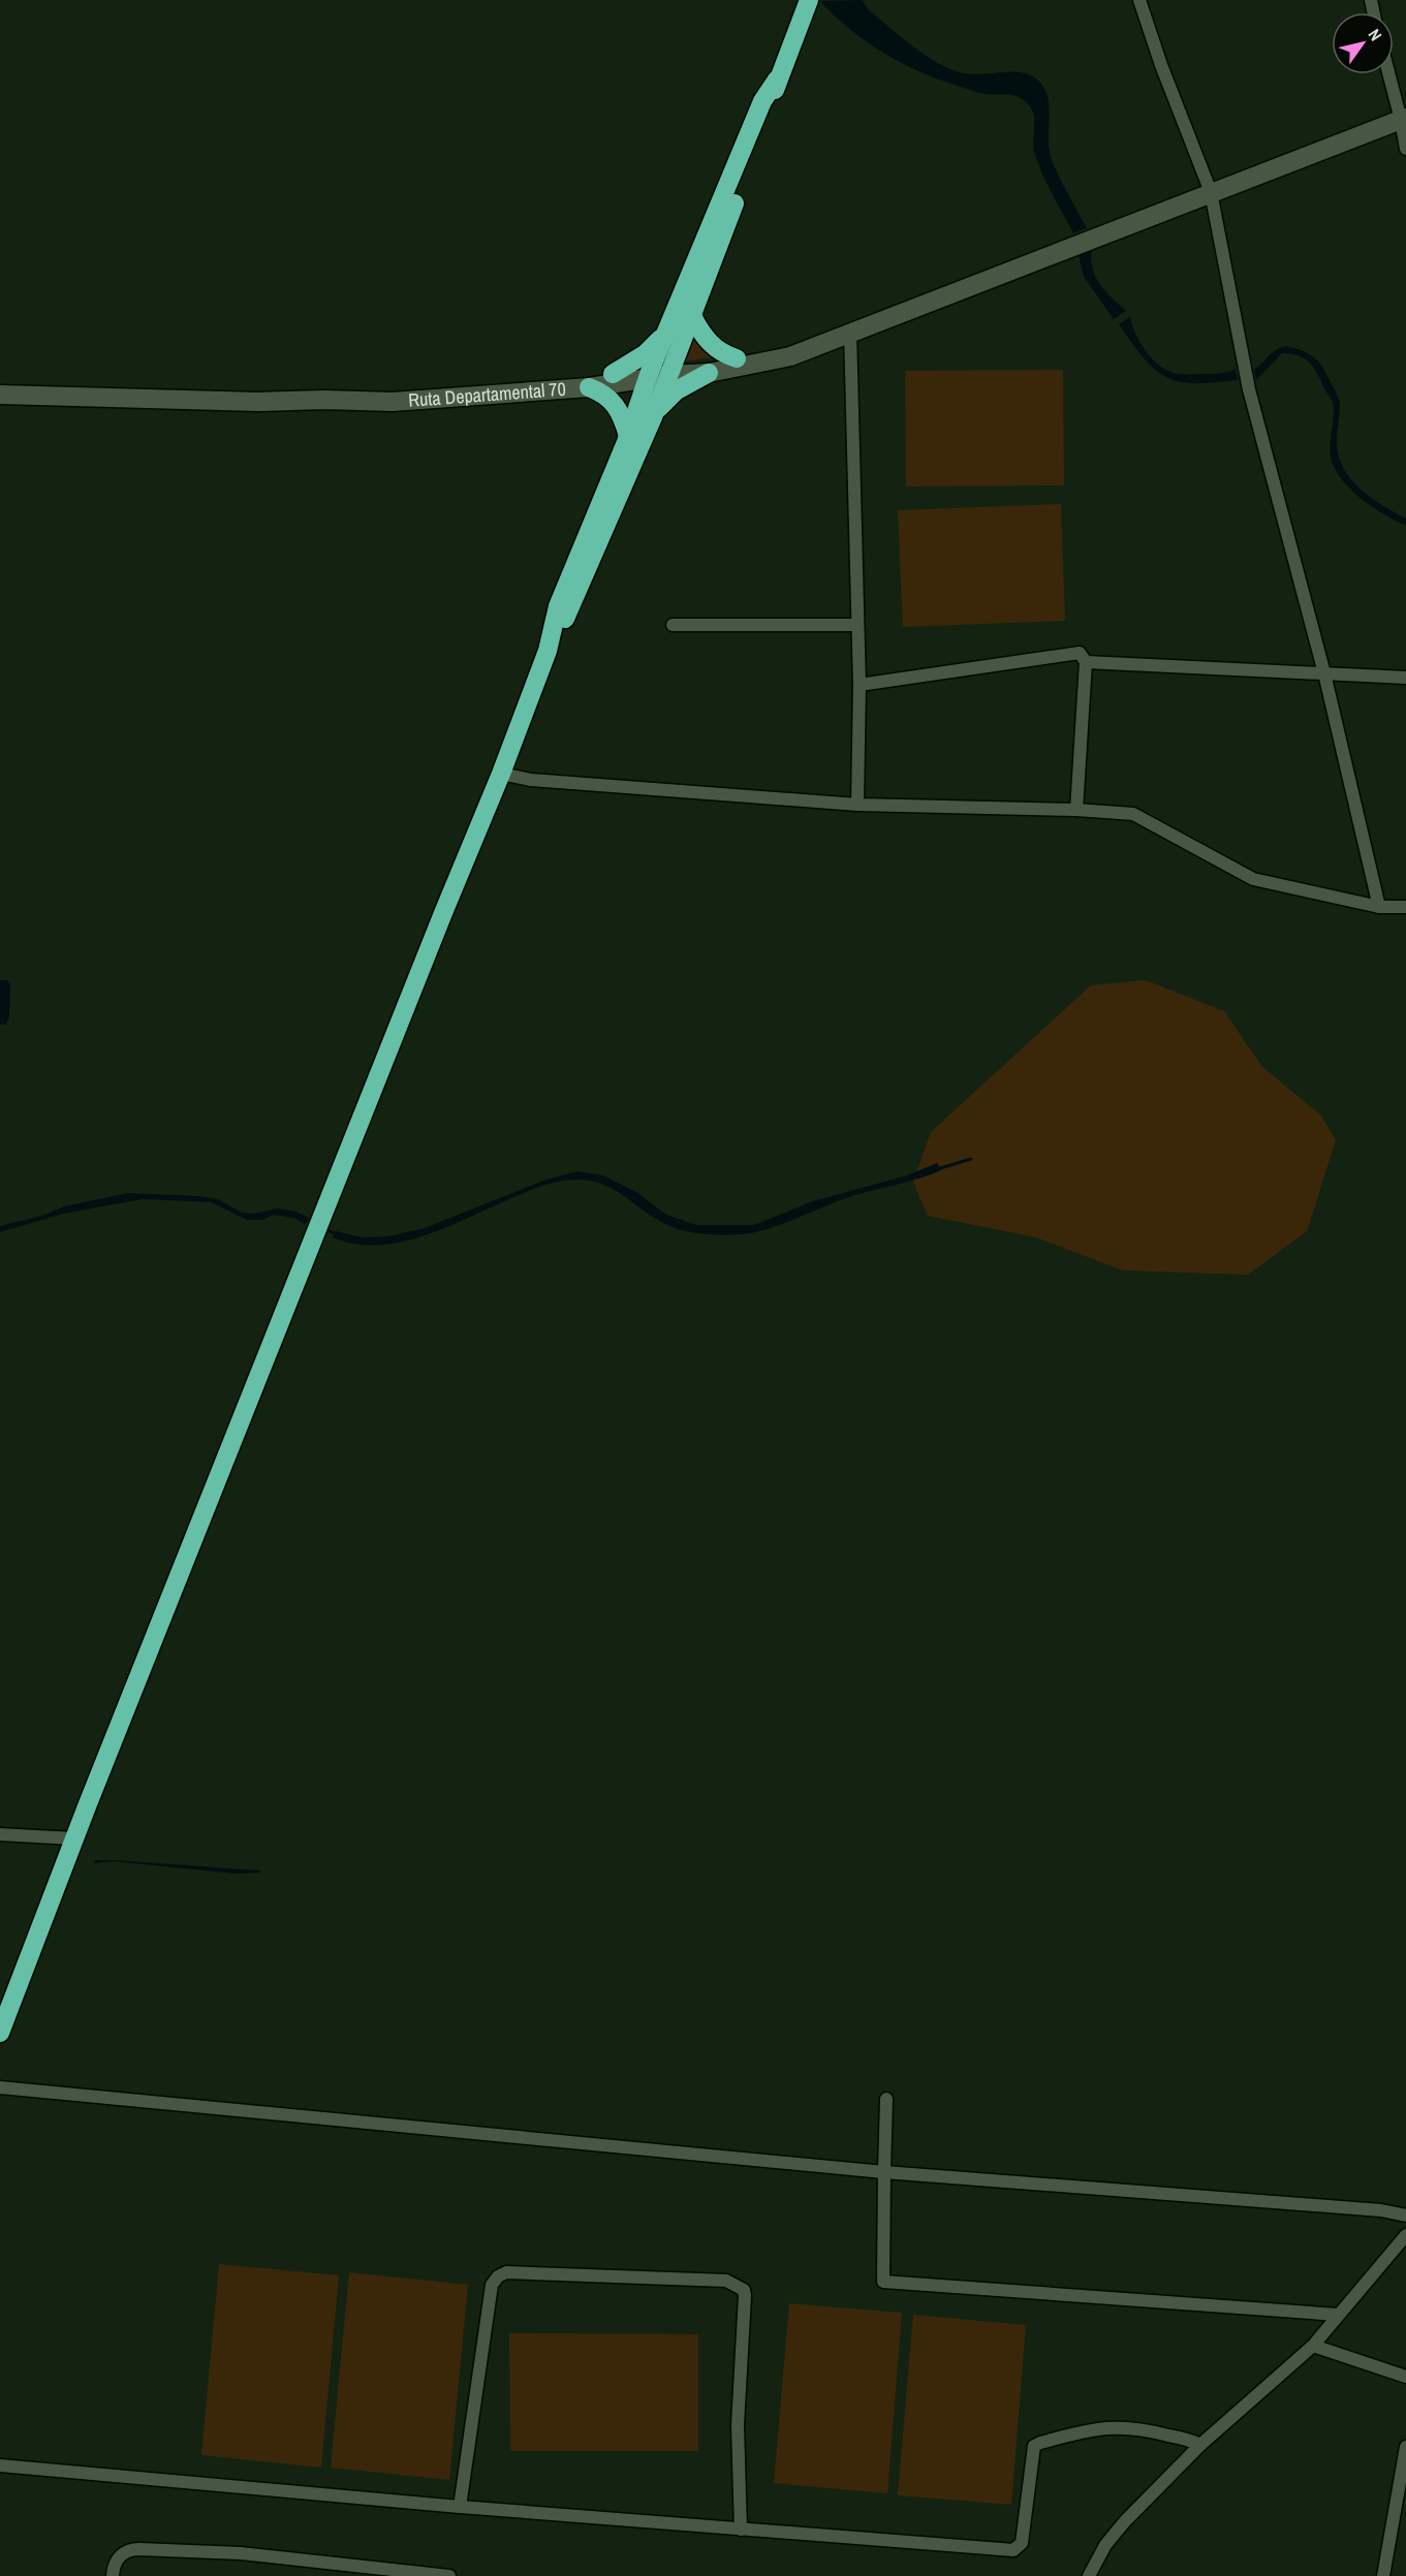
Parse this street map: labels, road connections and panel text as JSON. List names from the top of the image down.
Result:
{
  "streets": {
    "main road": ["Ruta Departamental 70"]
  },
  "north": "top right"
}
